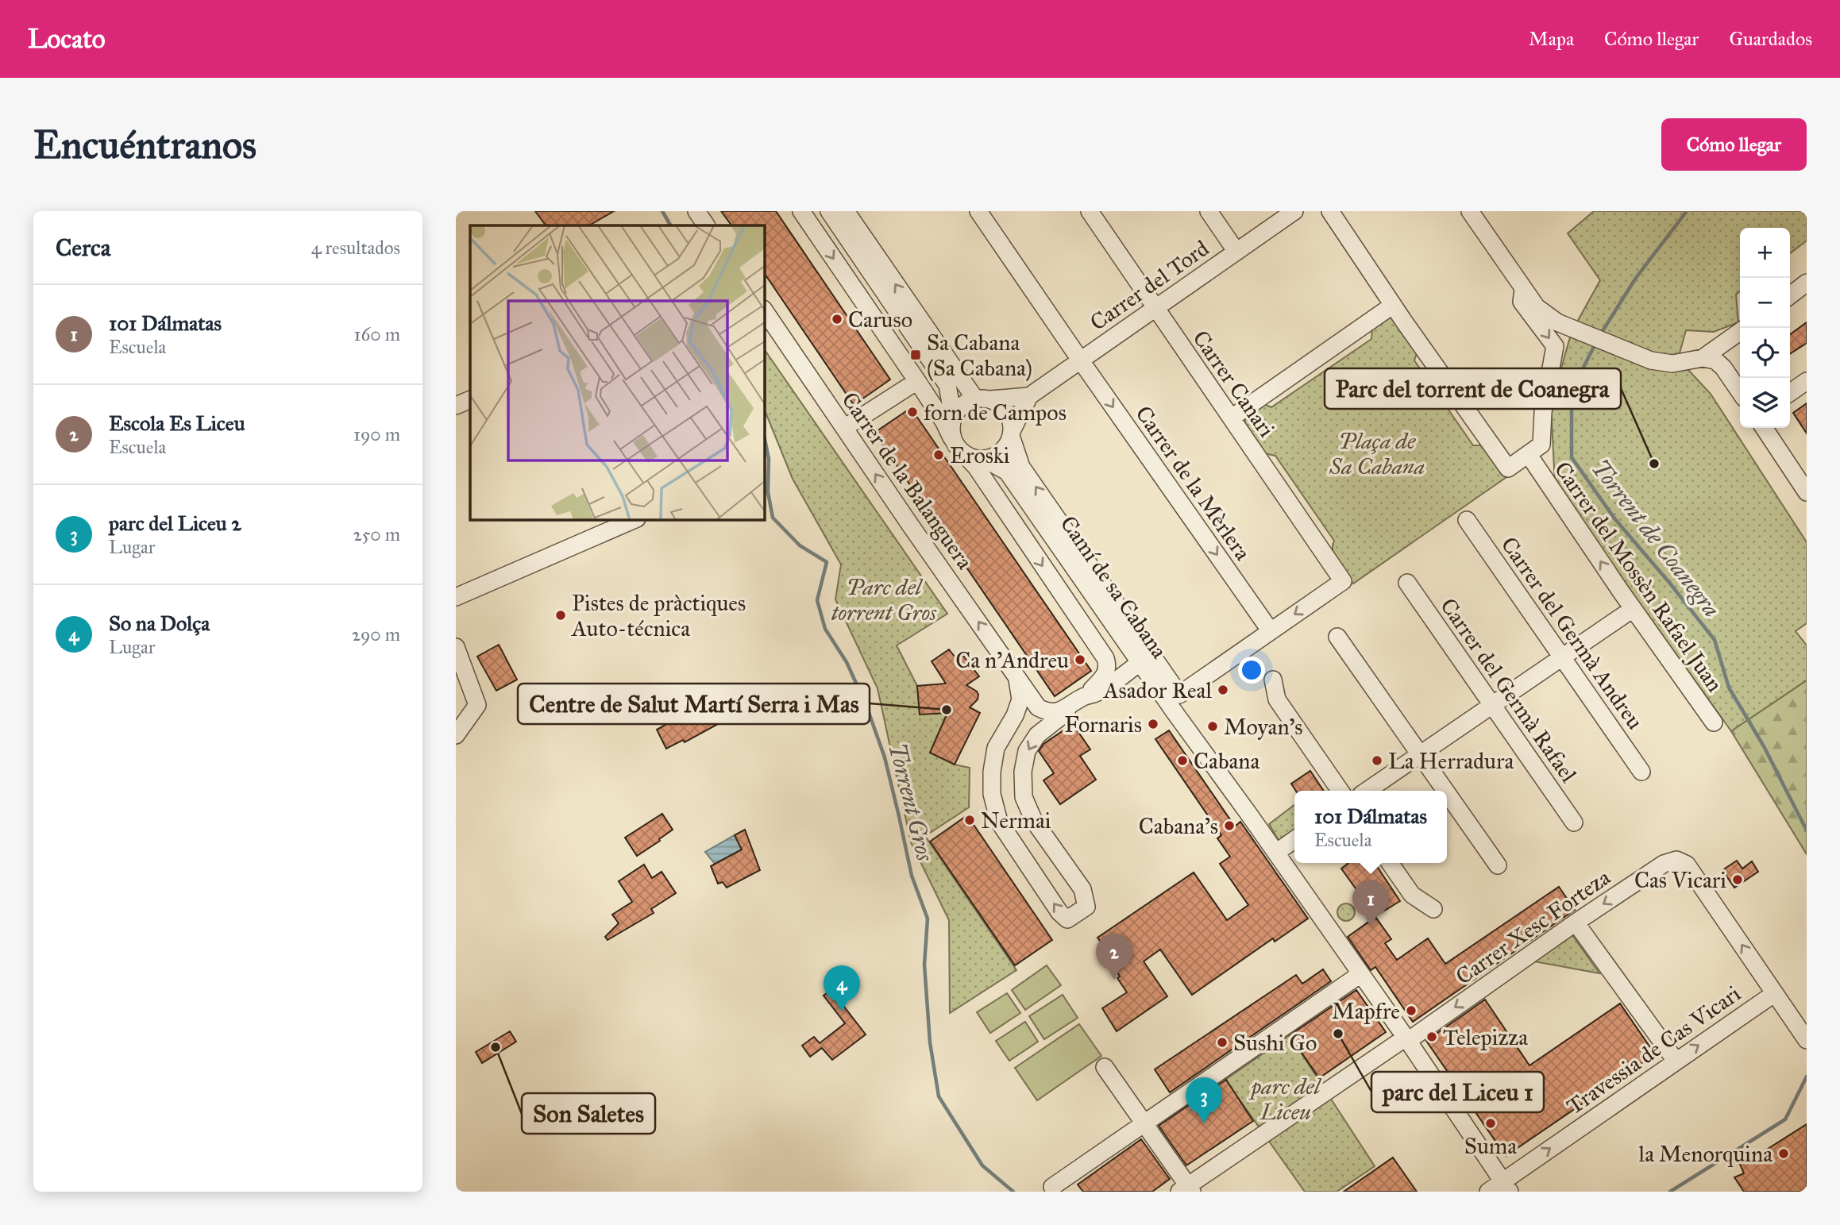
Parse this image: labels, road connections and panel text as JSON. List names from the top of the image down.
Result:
{
  "streets": {
    "street": [
      "Carrer del Tord",
      "Carrer Canari",
      "Carrer de la Balanguera",
      "Carrer de la Mèrlera",
      "Carrer del Mossèn Rafael Juan",
      "Camí de sa Cabana",
      "Carrer del Germà Andreu",
      "Carrer del Germà Rafael",
      "Carrer Xesc Forteza",
      "Travessia de Cas Vicari"
    ]
  },
  "crossings": [
    ["Carrer del Tord", "Carrer Canari"],
    ["Carrer del Tord", "Carrer de la Mèrlera"],
    ["Carrer Canari", "Carrer de la Mèrlera"],
    ["Camí de sa Cabana", "Carrer Xesc Forteza"],
    ["Camí de sa Cabana", "Travessia de Cas Vicari"],
    ["Carrer Xesc Forteza", "Travessia de Cas Vicari"]
  ],
  "one_way": ["Carrer del Mossèn Rafael Juan", "Travessia de Cas Vicari"],
  "water": ["Torrent de Coanegra", "Torrent Gros"],
  "parks": ["Plaça de Sa Cabana", "Parc del torrent Gros", "parc del Liceu"],
  "places": {
    "other": [
      "Caruso",
      "forn de Campos",
      "Eroski",
      "Parc del torrent de Coanegra",
      "Pistes de pràctiques Auto-técnica",
      "Ca n'Andreu",
      "Asador Real",
      "Centre de Salut Martí Serra i Mas",
      "Fornaris",
      "Moyan's",
      "Cabana",
      "La Herradura",
      "Nermai",
      "Cabana's",
      "Cas Vicari",
      "Mapfre",
      "parc del Liceu 1",
      "Telepizza",
      "Sushi Go",
      "Son Saletes",
      "Suma",
      "la Menorquina"
    ],
    "transit": ["Sa Cabana (Sa Cabana)"]
  },
  "page": {
    "header": "Locato",
    "nav": ["Mapa", "Cómo llegar", "Guardados"],
    "buttons": "Cómo llegar",
    "title": "Encuéntranos",
    "heading": ["Cerca", "4 resultados"],
    "map_buttons": ["+", "−"],
    "list": [
      {
        "mark": "1",
        "name": "101 Dálmatas",
        "note": "Escuela",
        "value": "160 m"
      },
      {
        "mark": "2",
        "name": "Escola Es Liceu",
        "note": "Escuela",
        "value": "190 m"
      },
      {
        "mark": "3",
        "name": "parc del Liceu 2",
        "note": "Lugar",
        "value": "250 m"
      },
      {
        "mark": "4",
        "name": "So na Dolça",
        "note": "Lugar",
        "value": "290 m"
      }
    ],
    "popup": ["101 Dálmatas", "Escuela"],
    "pins": [
      "1",
      "2",
      "4",
      "3"
    ]
  }
}
